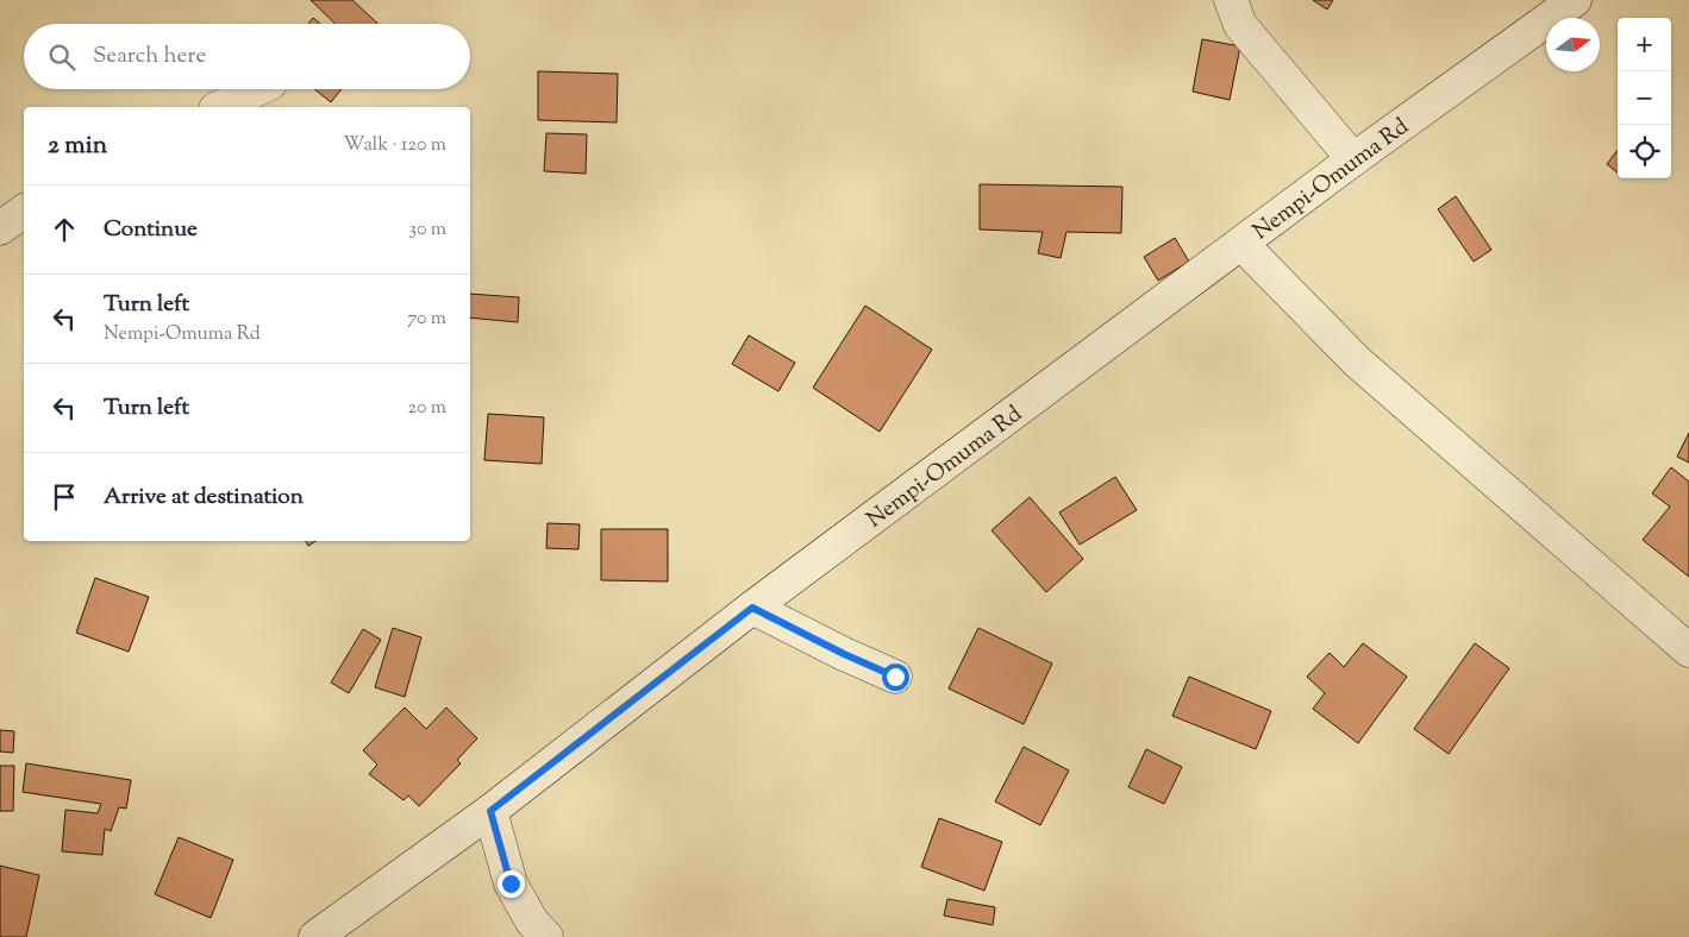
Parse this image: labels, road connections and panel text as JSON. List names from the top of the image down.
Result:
{
  "streets": {
    "street": ["Nempi-Omuma Rd"]
  },
  "north": "right",
  "page": {
    "map_buttons": ["+", "−"],
    "search": "Search here",
    "heading": ["2 min", "Walk · 120 m"],
    "list": [
      ["Continue", "30 m"],
      ["Turn left", "Nempi-Omuma Rd", "70 m"],
      ["Turn left", "20 m"],
      "Arrive at destination"
    ]
  }
}
